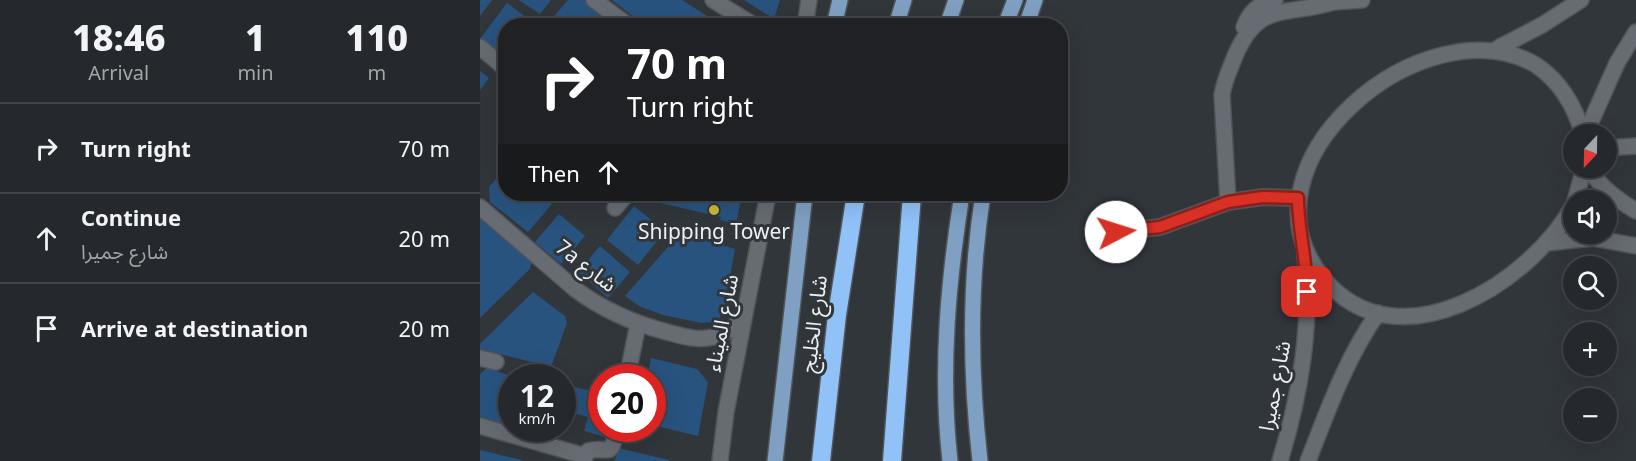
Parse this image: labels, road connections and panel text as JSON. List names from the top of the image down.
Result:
{
  "streets": {
    "highway": ["شارع الخليج"],
    "street": ["7a شارع", "شارع الميناء", "شارع جميرا"]
  },
  "crossings": [
    ["7a شارع", "شارع الميناء"]
  ],
  "places": ["Shipping Tower"],
  "north": "bottom",
  "page": {
    "eta": [
      "18:46",
      "Arrival",
      "1",
      "min",
      "110",
      "m"
    ],
    "turn": ["70 m", "Turn right"],
    "list": [
      {
        "name": "Turn right",
        "value": "70 m"
      },
      {
        "name": "Continue",
        "note": "شارع جميرا",
        "value": "20 m"
      },
      {
        "name": "Arrive at destination",
        "value": "20 m"
      }
    ],
    "map_buttons": ["+", "−"],
    "then": "Then",
    "speed": "12 km/h",
    "limit": "20"
  }
}
